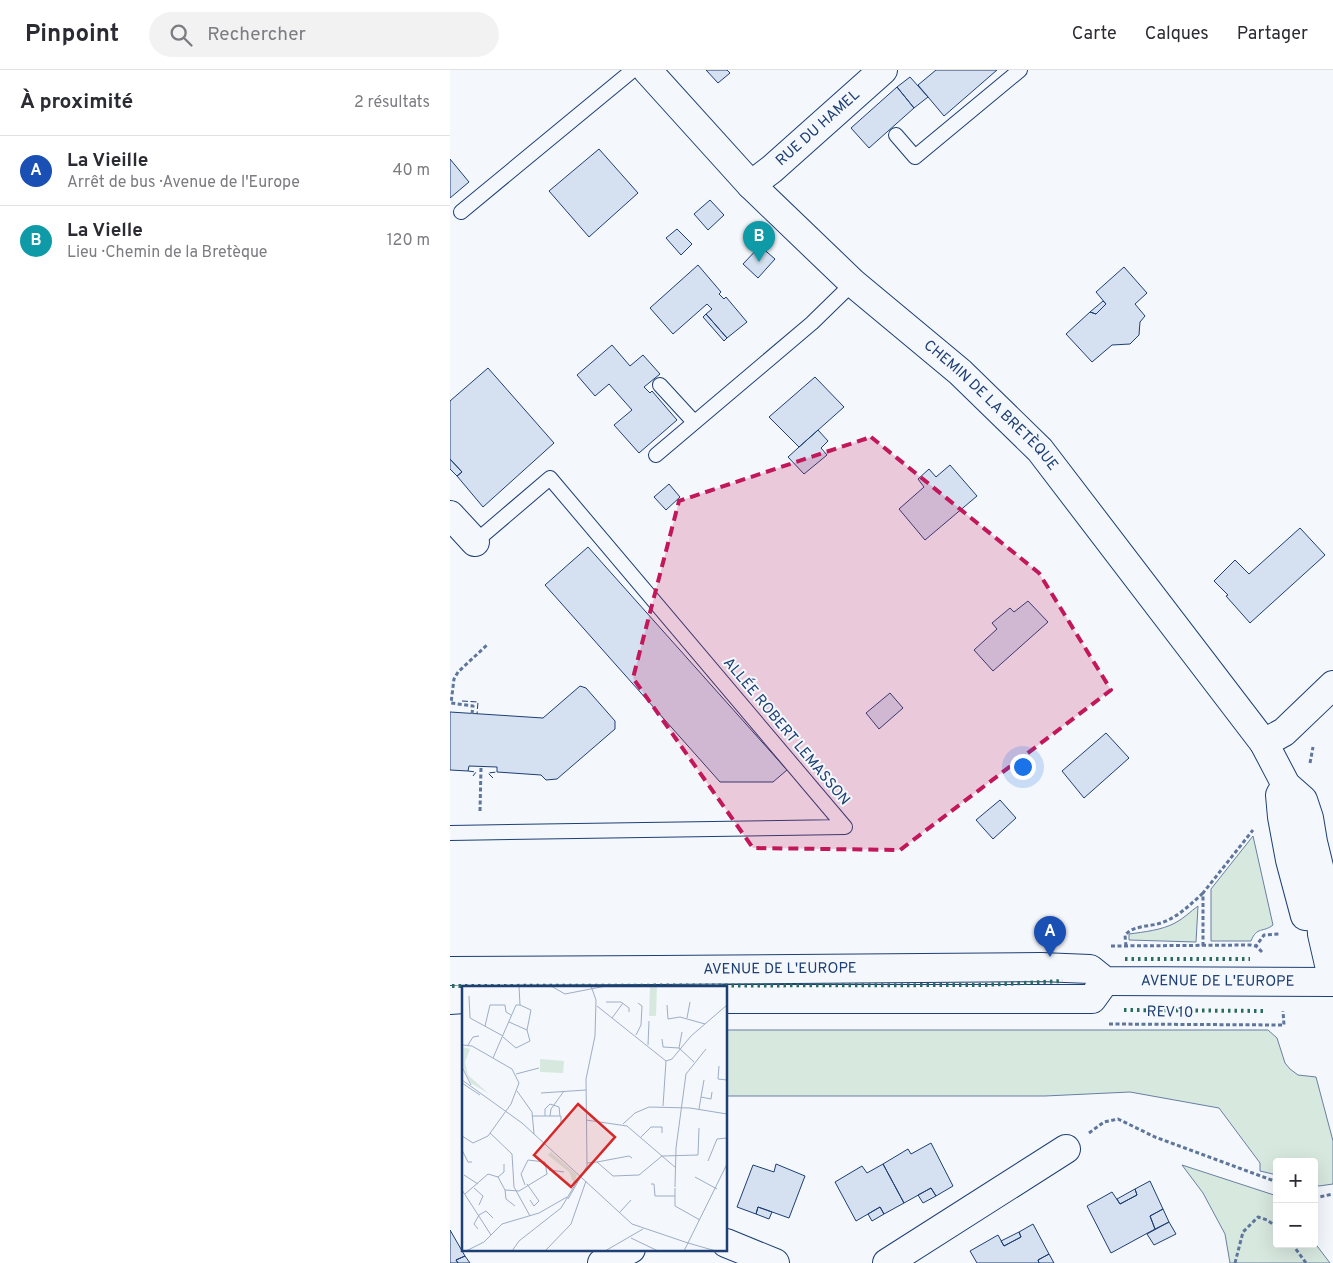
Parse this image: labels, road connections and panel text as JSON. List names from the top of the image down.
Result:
{
  "streets": {
    "street": ["RUE DU HAMEL", "CHEMIN DE LA BRETÈQUE", "AVENUE DE L'EUROPE"],
    "lane": ["ALLÉE ROBERT LEMASSON"],
    "path": ["REV 10"]
  },
  "crossings": [
    ["RUE DU HAMEL", "CHEMIN DE LA BRETÈQUE"],
    ["CHEMIN DE LA BRETÈQUE", "AVENUE DE L'EUROPE"]
  ],
  "page": {
    "header": "Pinpoint",
    "search": "Rechercher",
    "nav": ["Carte", "Calques", "Partager"],
    "heading": ["À proximité", "2 résultats"],
    "list": [
      {
        "mark": "A",
        "name": "La Vieille",
        "note": "Arrêt de bus · Avenue de l'Europe",
        "value": "40 m"
      },
      {
        "mark": "B",
        "name": "La Vielle",
        "note": "Lieu · Chemin de la Bretèque",
        "value": "120 m"
      }
    ],
    "pins": ["B", "A"],
    "map_buttons": ["+", "−"]
  }
}
